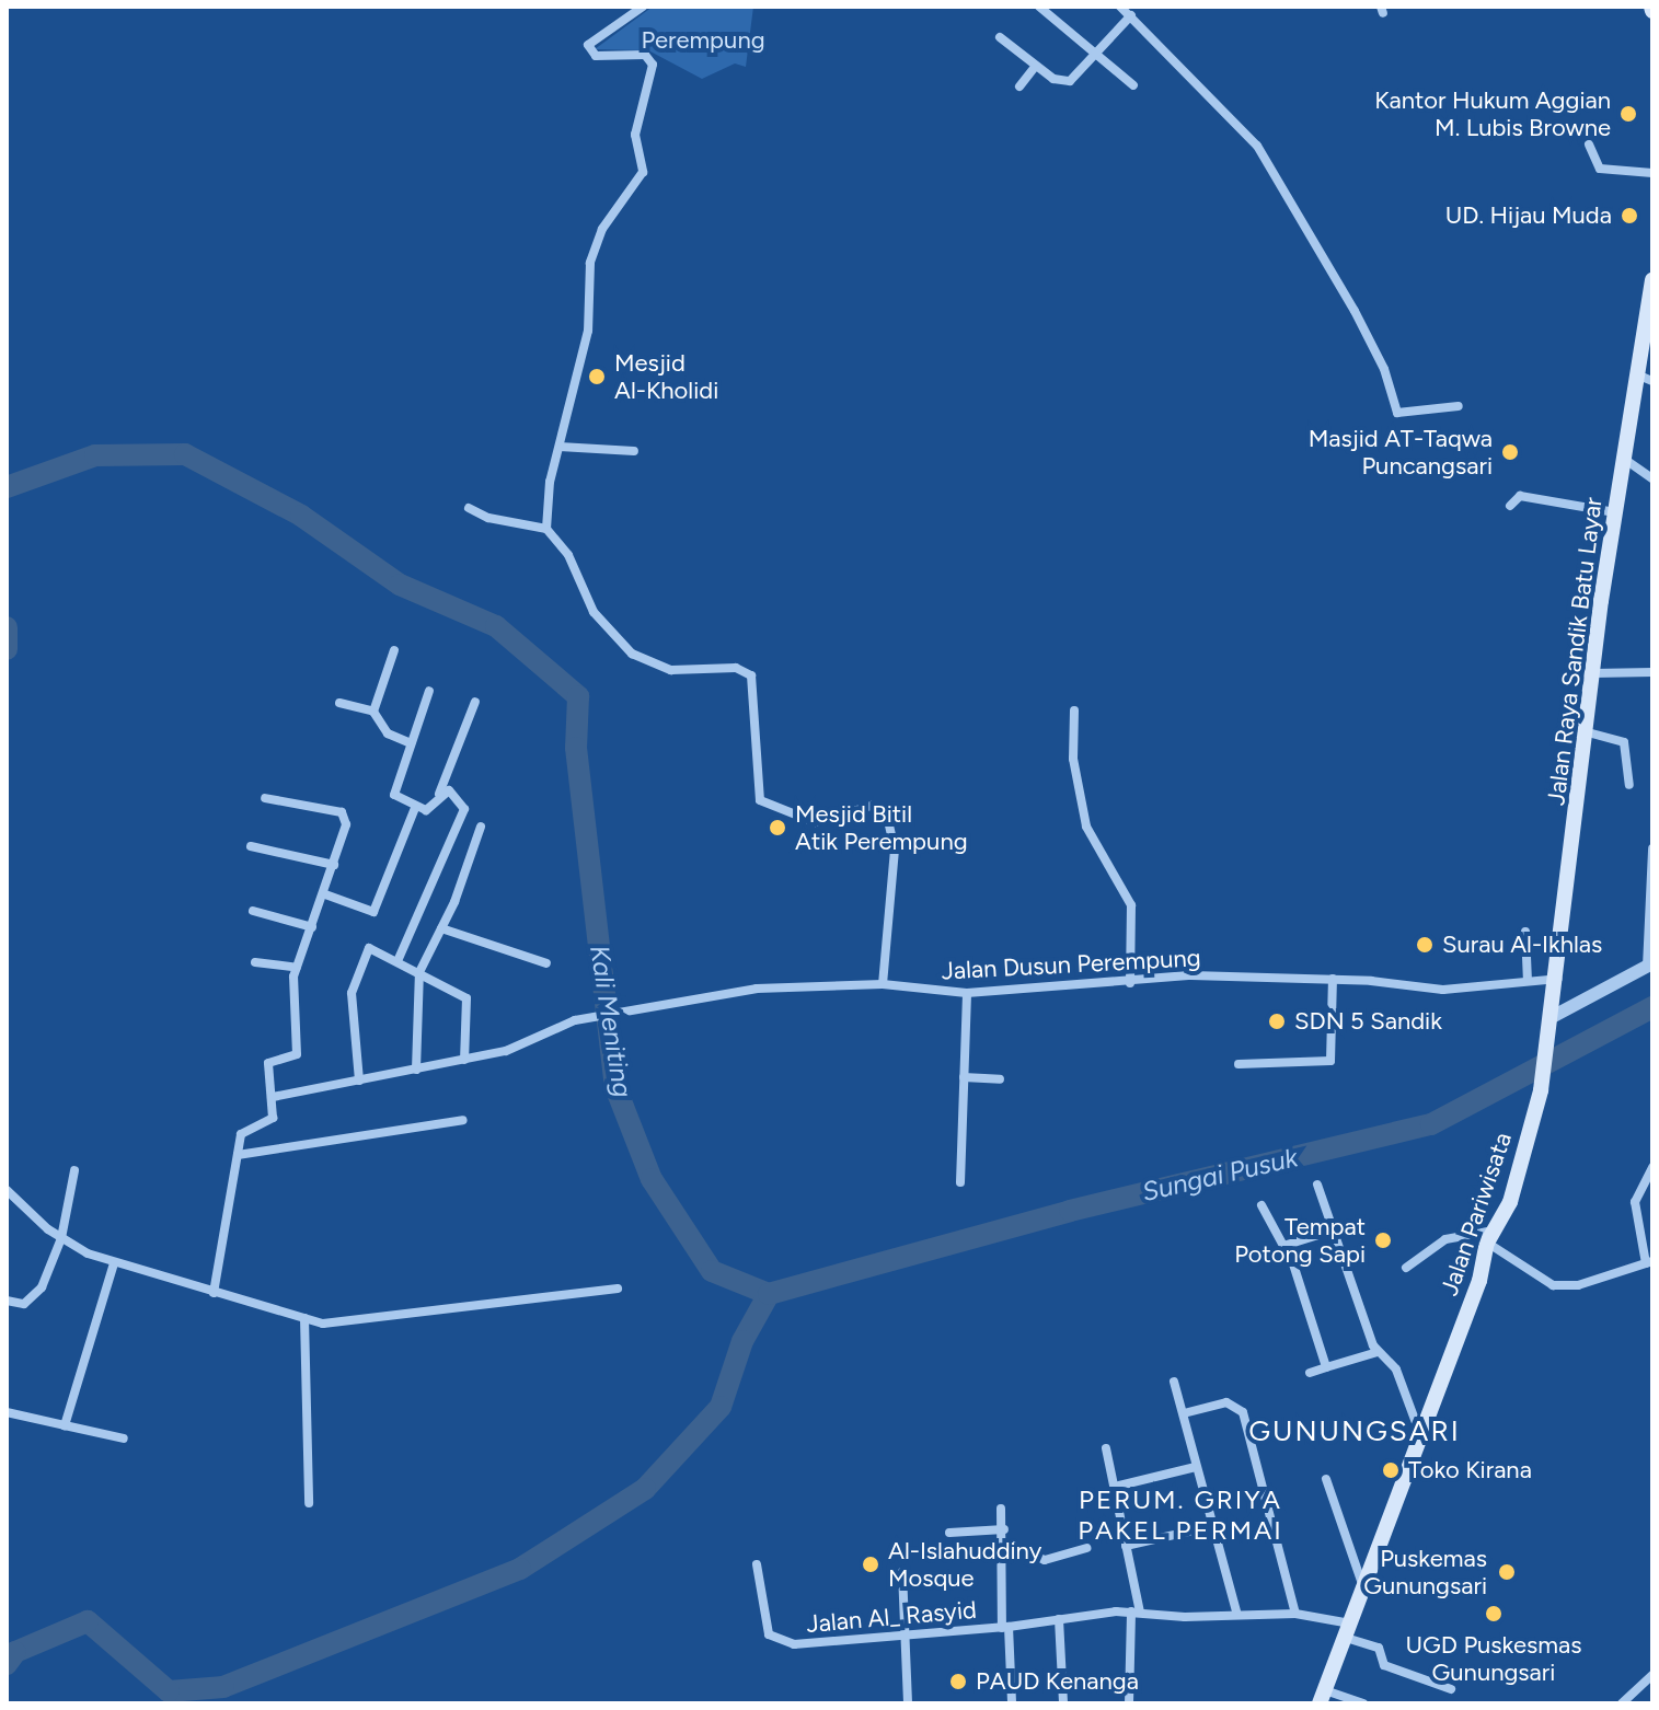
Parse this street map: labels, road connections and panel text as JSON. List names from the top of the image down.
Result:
{
  "streets": {
    "main road": ["Jalan Raya Sandik Batu Layar", "Jalan Pariwisata"],
    "street": ["Jalan Dusun Perempung", "Jalan Al_ Rasyid"]
  },
  "crossings": [
    ["Jalan Raya Sandik Batu Layar", "Jalan Dusun Perempung"],
    ["Jalan Raya Sandik Batu Layar", "Jalan Pariwisata"],
    ["Jalan Pariwisata", "Jalan Al_ Rasyid"]
  ],
  "districts": ["GUNUNGSARI", "PERUM. GRIYA PAKEL PERMAI"],
  "water": ["Kali Meniting", "Sungai Pusuk"],
  "parks": ["Perempung"],
  "places": [
    "Kantor Hukum Aggian M. Lubis Browne",
    "UD. Hijau Muda",
    "Mesjid Al-Kholidi",
    "Masjid AT-Taqwa Puncangsari",
    "Mesjid Bitil Atik Perempung",
    "Surau Al-Ikhlas",
    "SDN 5 Sandik",
    "Tempat Potong Sapi",
    "Toko Kirana",
    "Al-Islahuddiny Mosque",
    "Puskemas Gunungsari",
    "UGD Puskesmas Gunungsari",
    "PAUD Kenanga"
  ]
}
